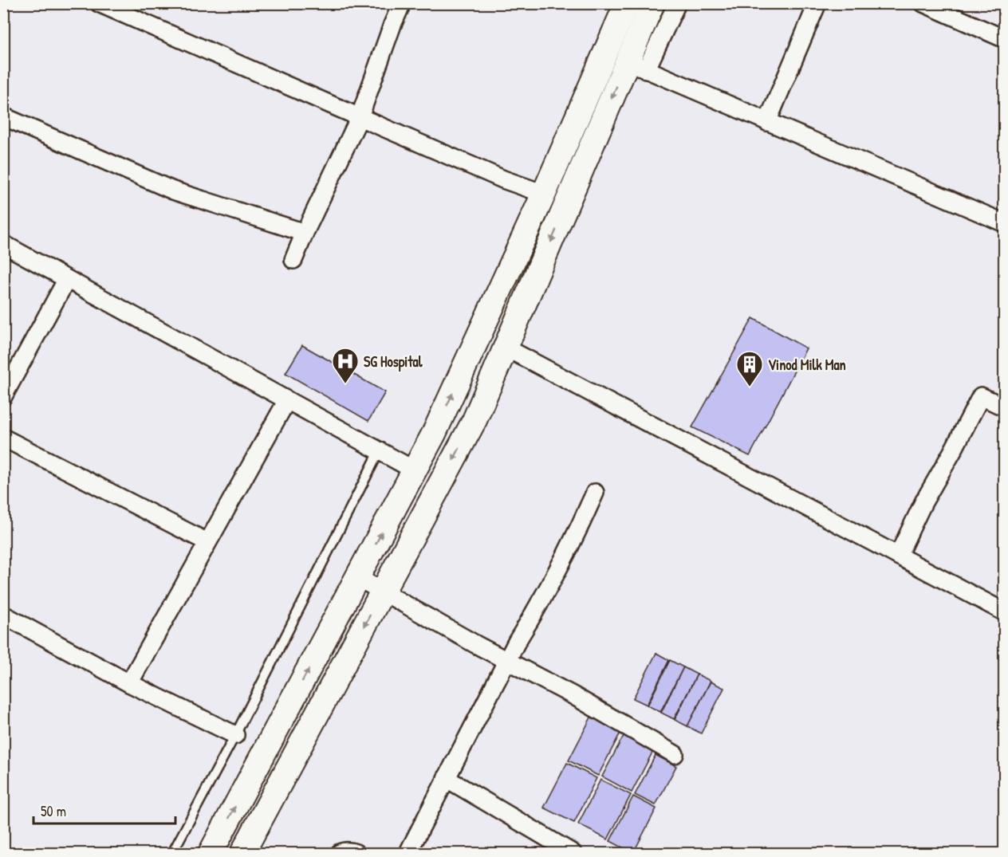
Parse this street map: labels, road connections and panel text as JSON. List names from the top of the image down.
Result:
{
  "places": {
    "hospital": ["SG Hospital"],
    "building": ["Vinod Milk Man"]
  },
  "scale_bar": "50 m"
}
